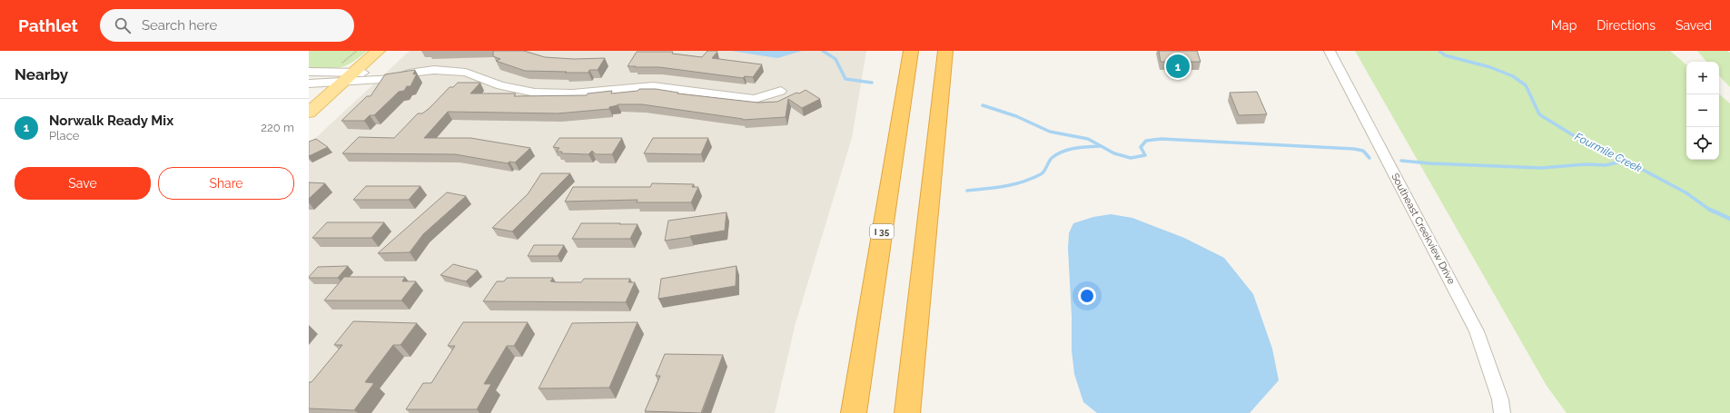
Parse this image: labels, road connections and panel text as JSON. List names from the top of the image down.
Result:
{
  "streets": {
    "highway": ["I 35"],
    "street": ["Southeast Creekview Drive"]
  },
  "water": ["Fourmile Creek"],
  "page": {
    "header": "Pathlet",
    "search": "Search here",
    "nav": ["Map", "Directions", "Saved"],
    "heading": "Nearby",
    "pins": "1",
    "map_buttons": ["+", "−"],
    "list": [
      {
        "mark": "1",
        "name": "Norwalk Ready Mix",
        "note": "Place",
        "value": "220 m"
      }
    ],
    "buttons": ["Save", "Share"]
  }
}
